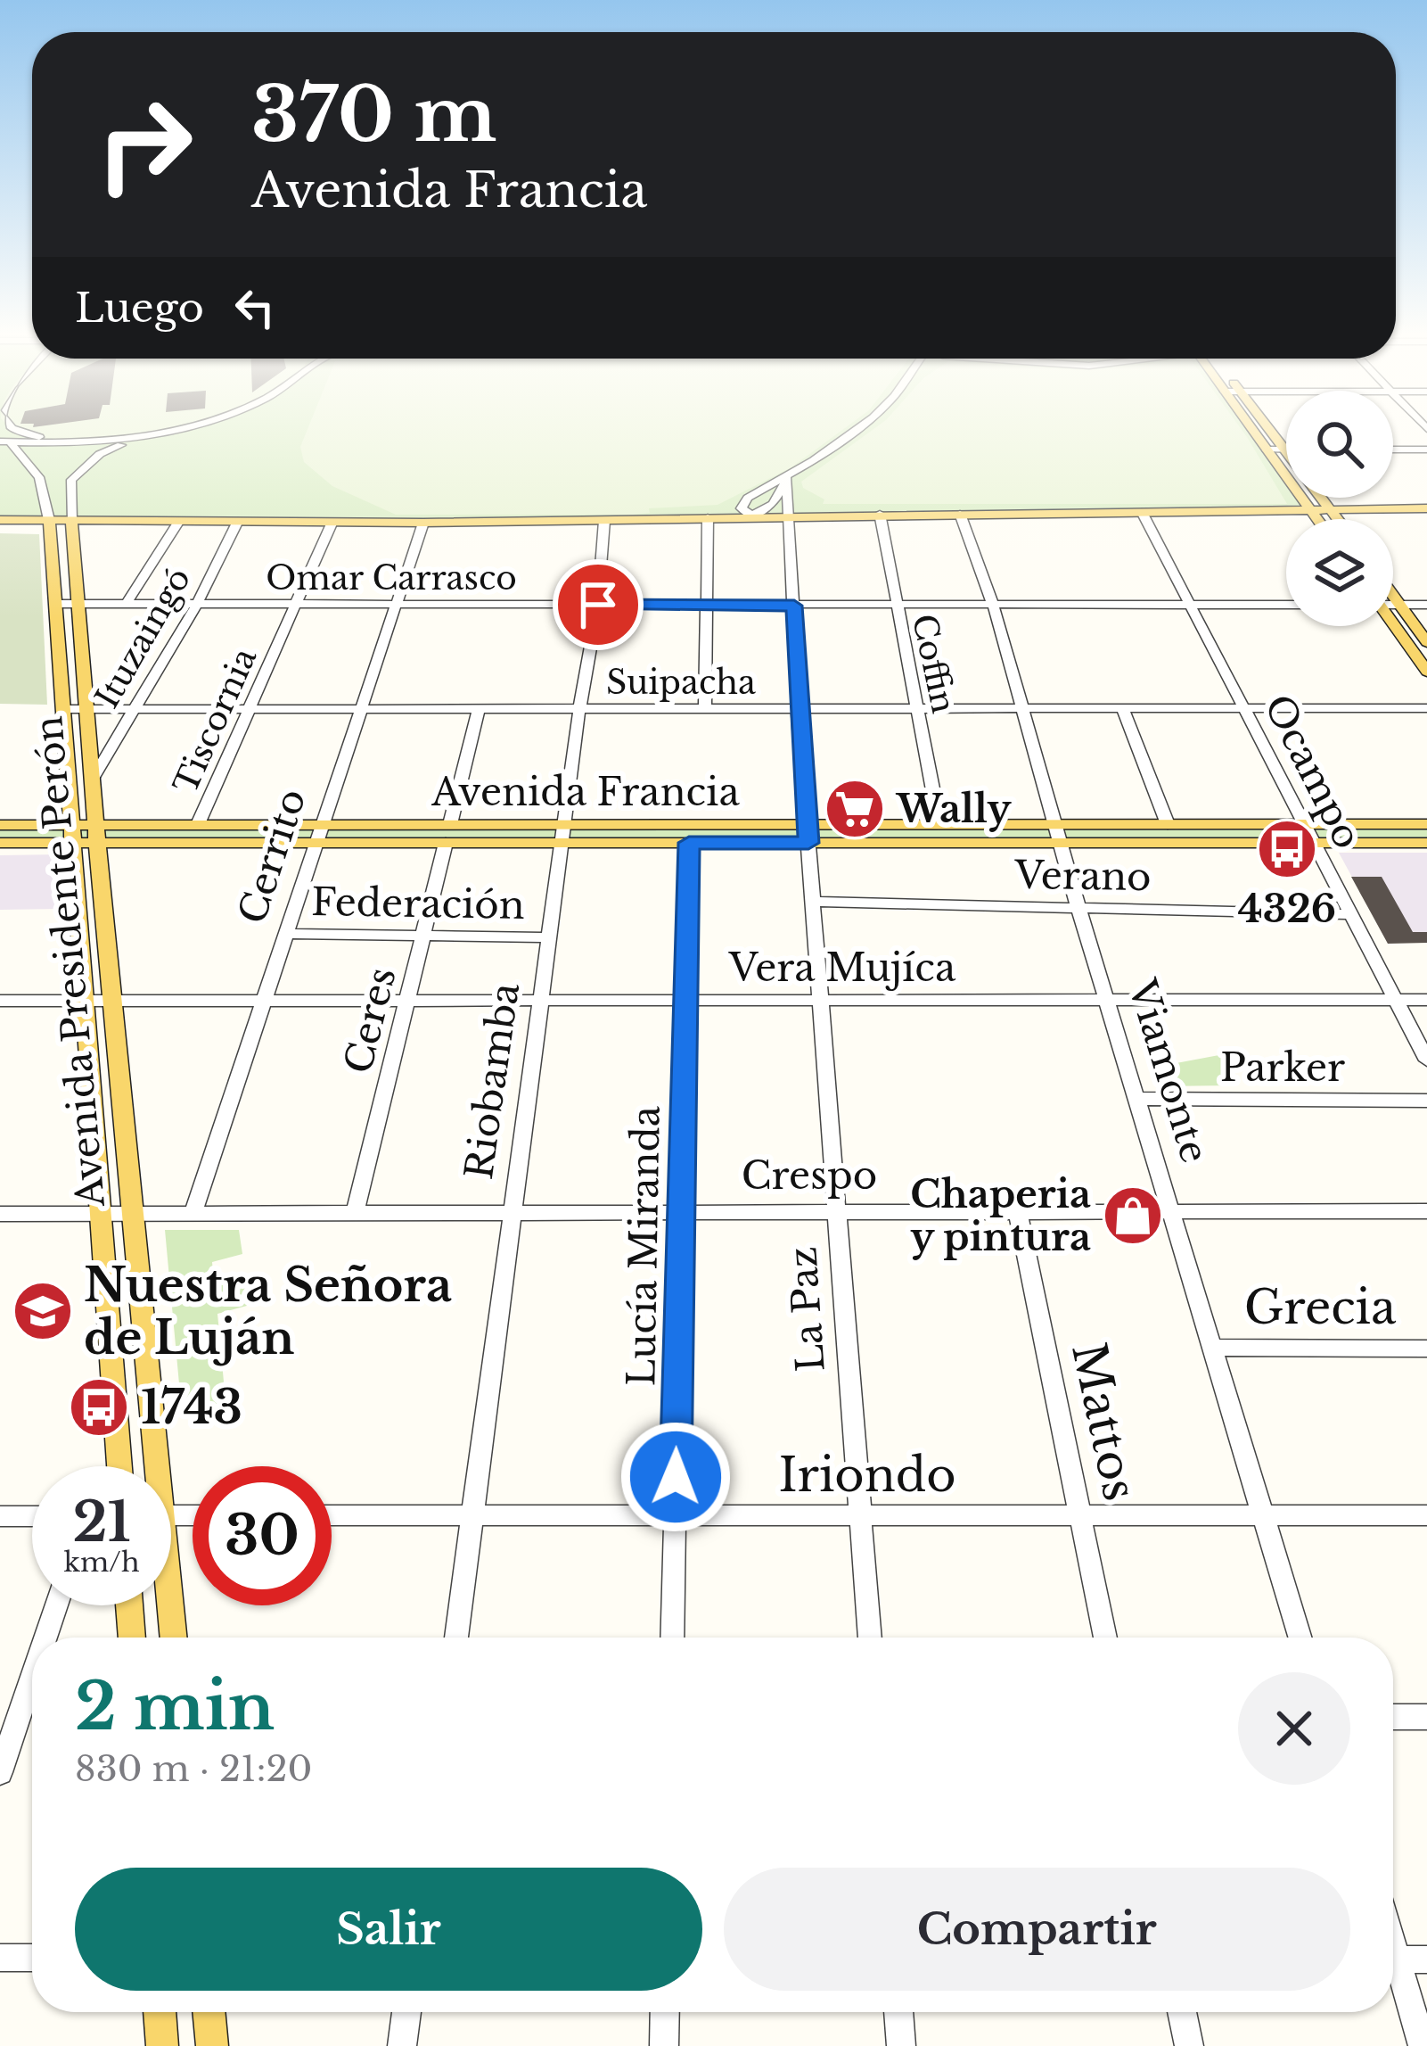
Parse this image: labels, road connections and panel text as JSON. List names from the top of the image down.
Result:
{
  "streets": {
    "main road": ["Avenida Francia", "Avenida Presidente Perón"],
    "street": [
      "Omar Carrasco",
      "Ituzaingó",
      "Coffin",
      "Suipacha",
      "Tiscornia",
      "Ocampo",
      "Cerrito",
      "Verano",
      "Federación",
      "Vera Mujíca",
      "Ceres",
      "Parker",
      "Viamonte",
      "Riobamba",
      "Crespo",
      "Lucía Miranda",
      "Grecia",
      "La Paz",
      "Mattos",
      "Iriondo"
    ]
  },
  "crossings": [
    ["Omar Carrasco", "Ituzaingó"],
    ["Omar Carrasco", "Coffin"],
    ["Omar Carrasco", "Tiscornia"],
    ["Omar Carrasco", "Ocampo"],
    ["Omar Carrasco", "Cerrito"],
    ["Omar Carrasco", "Avenida Presidente Perón"],
    ["Omar Carrasco", "Viamonte"],
    ["Omar Carrasco", "Riobamba"],
    ["Omar Carrasco", "La Paz"],
    ["Ituzaingó", "Suipacha"],
    ["Ituzaingó", "Avenida Presidente Perón"],
    ["Coffin", "Suipacha"],
    ["Coffin", "Avenida Francia"],
    ["Suipacha", "Tiscornia"],
    ["Suipacha", "Ocampo"],
    ["Suipacha", "Cerrito"],
    ["Suipacha", "Avenida Presidente Perón"],
    ["Suipacha", "Viamonte"],
    ["Suipacha", "Riobamba"],
    ["Suipacha", "La Paz"],
    ["Tiscornia", "Avenida Francia"],
    ["Ocampo", "Avenida Francia"],
    ["Ocampo", "Verano"],
    ["Ocampo", "Vera Mujíca"],
    ["Avenida Francia", "Cerrito"],
    ["Avenida Francia", "Avenida Presidente Perón"],
    ["Avenida Francia", "Ceres"],
    ["Avenida Francia", "Viamonte"],
    ["Avenida Francia", "Riobamba"],
    ["Avenida Francia", "Lucía Miranda"],
    ["Avenida Francia", "La Paz"],
    ["Cerrito", "Federación"],
    ["Cerrito", "Vera Mujíca"],
    ["Cerrito", "Crespo"],
    ["Verano", "Viamonte"],
    ["Verano", "La Paz"],
    ["Federación", "Ceres"],
    ["Federación", "Riobamba"],
    ["Avenida Presidente Perón", "Vera Mujíca"],
    ["Avenida Presidente Perón", "Crespo"],
    ["Vera Mujíca", "Ceres"],
    ["Vera Mujíca", "Viamonte"],
    ["Vera Mujíca", "Riobamba"],
    ["Vera Mujíca", "Lucía Miranda"],
    ["Vera Mujíca", "La Paz"],
    ["Ceres", "Crespo"],
    ["Parker", "Viamonte"],
    ["Viamonte", "Crespo"],
    ["Viamonte", "Grecia"],
    ["Viamonte", "Iriondo"],
    ["Riobamba", "Crespo"],
    ["Riobamba", "Iriondo"],
    ["Crespo", "Lucía Miranda"],
    ["Crespo", "La Paz"],
    ["Crespo", "Mattos"],
    ["Lucía Miranda", "Iriondo"],
    ["La Paz", "Iriondo"],
    ["Mattos", "Iriondo"]
  ],
  "places": {
    "supermarket": ["Wally"],
    "bus stop": ["4326", "1743"],
    "shop": ["Chaperia y pintura"],
    "school or university": ["Nuestra Señora de Luján"]
  },
  "page": {
    "turn": ["370 m", "Avenida Francia"],
    "then": "Luego",
    "speed": "21 km/h",
    "limit": "30",
    "heading": ["2 min", "830 m · 21:20"],
    "buttons": ["Salir", "Compartir"]
  }
}
